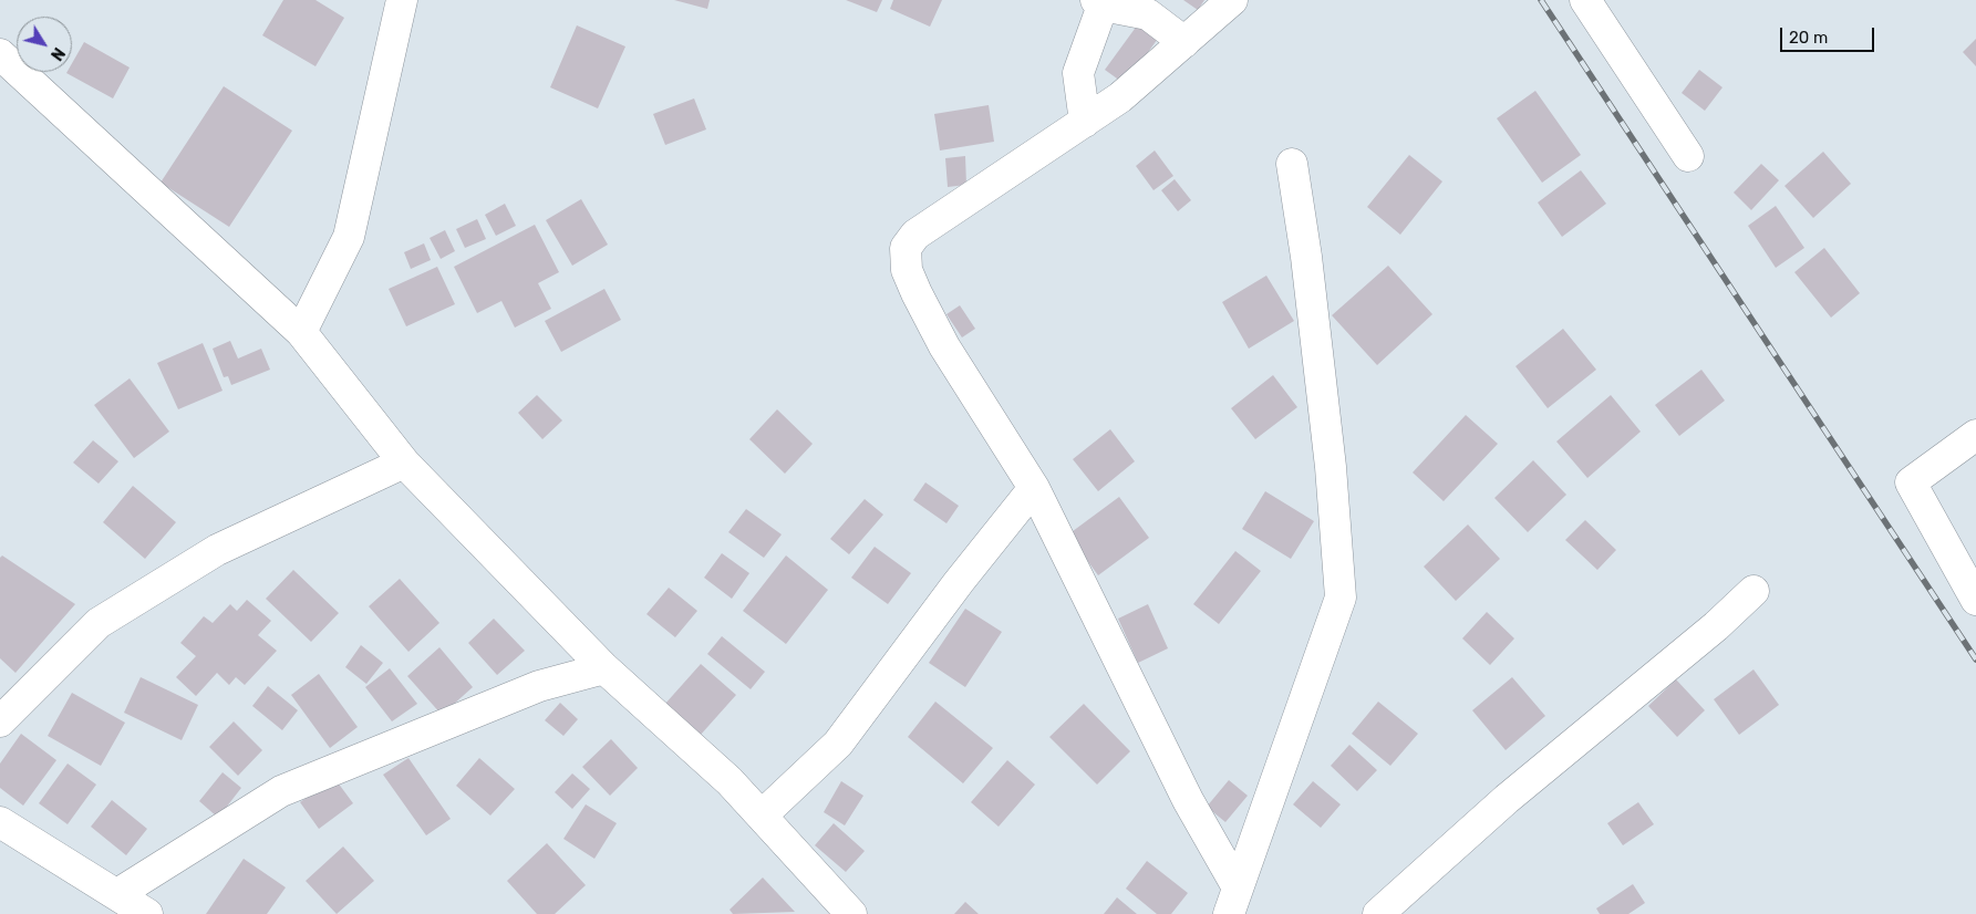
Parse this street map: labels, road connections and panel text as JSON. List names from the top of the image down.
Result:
{
  "scale_bar": "20 m",
  "north": "bottom right"
}
